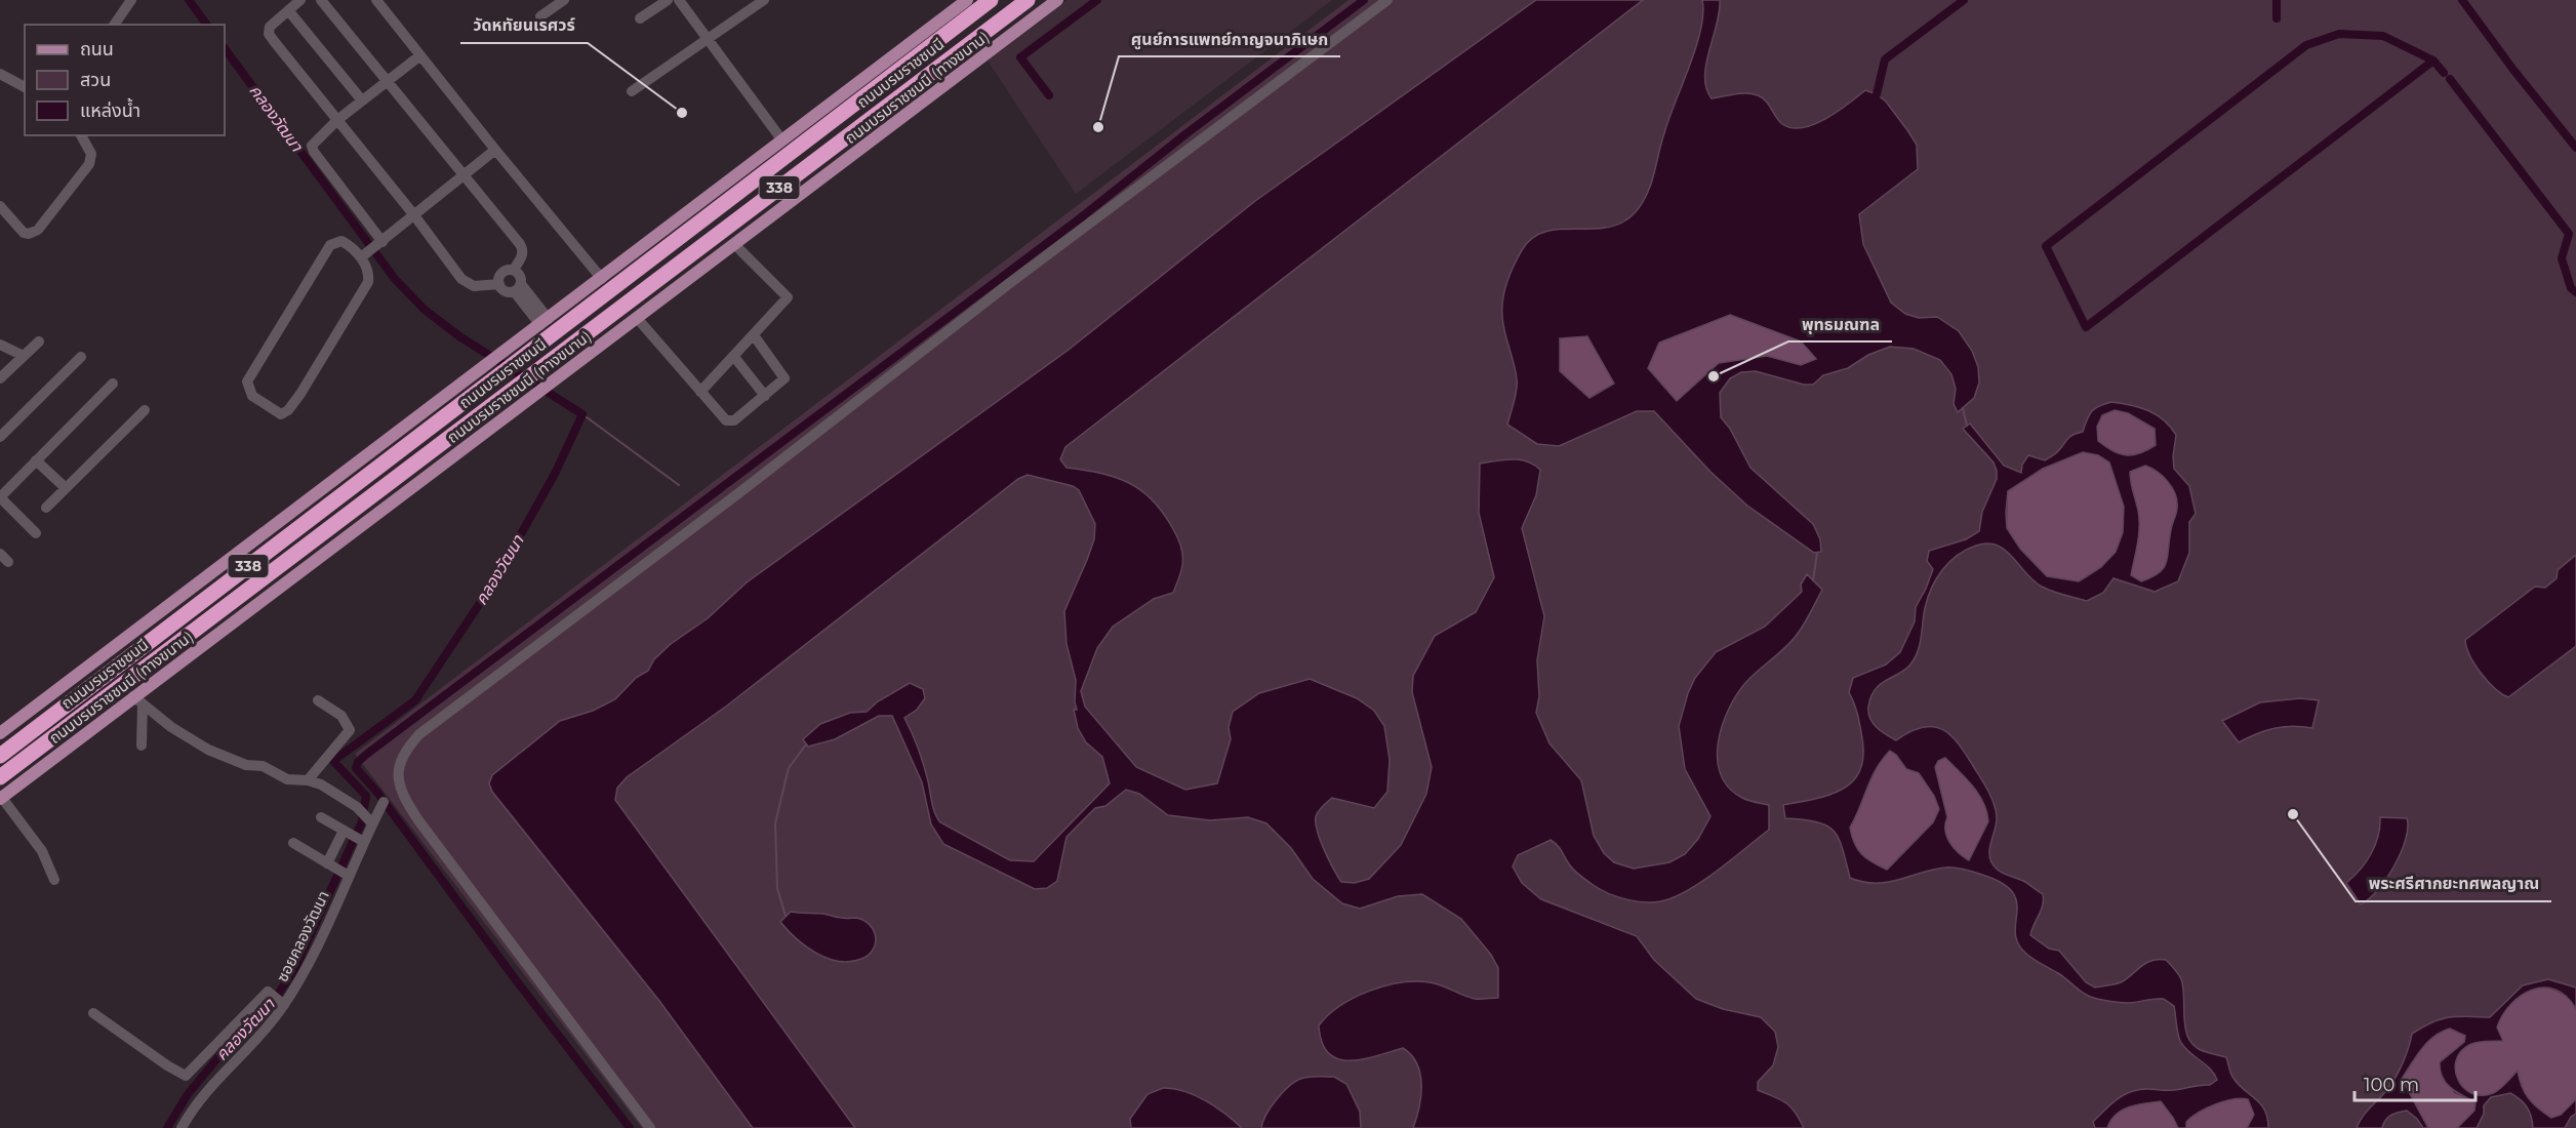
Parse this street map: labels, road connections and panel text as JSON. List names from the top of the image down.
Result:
{
  "streets": {
    "highway": ["ถนนบรมราชชนนี", "338"],
    "main road": ["ถนนบรมราชชนนี (ทางขนาน)"],
    "street": ["ซอยคลองวัฒนา"]
  },
  "crossings": [
    ["ถนนบรมราชชนนี", "338"]
  ],
  "water": ["คลองวัฒนา"],
  "places": [
    "วัดหทัยนเรศวร์",
    "ศูนย์การแพทย์กาญจนาภิเษก",
    "พุทธมณฑล",
    "พระศรีศากยะทศพลญาณ"
  ],
  "legend": ["ถนน", "สวน", "แหล่งน้ำ"],
  "scale_bar": "100 m"
}
